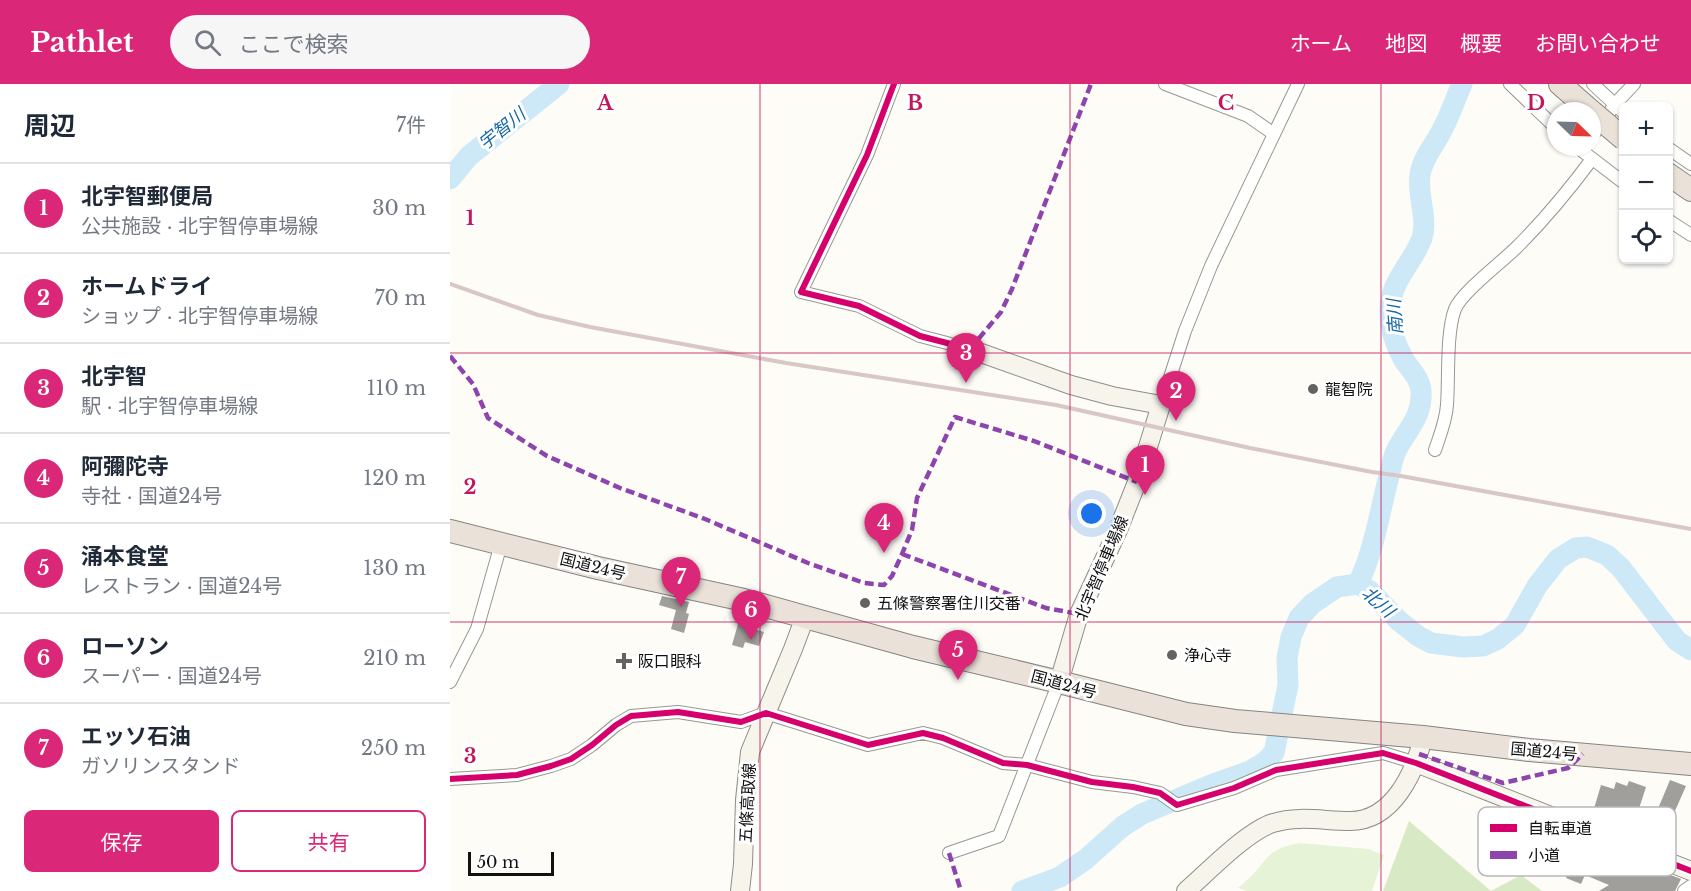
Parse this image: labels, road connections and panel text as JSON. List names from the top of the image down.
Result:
{
  "streets": {
    "highway": ["国道24号"],
    "main road": ["北宇智停車場線", "五條高取線"]
  },
  "crossings": [
    ["国道24号", "北宇智停車場線"],
    ["国道24号", "五條高取線"]
  ],
  "water": ["宇智川", "南川", "北川"],
  "places": {
    "other": ["龍智院", "五條警察署住川交番", "浄心寺"],
    "health": ["阪口眼科"]
  },
  "legend": ["自転車道", "小道"],
  "scale_bar": "50 m",
  "north": "bottom right",
  "page": {
    "header": "Pathlet",
    "search": "ここで検索",
    "nav": [
      "ホーム",
      "地図",
      "概要",
      "お問い合わせ"
    ],
    "heading": ["周辺", "7件"],
    "map_buttons": ["+", "−"],
    "list": [
      {
        "mark": "1",
        "name": "北宇智郵便局",
        "note": "公共施設 · 北宇智停車場線",
        "value": "30 m"
      },
      {
        "mark": "2",
        "name": "ホームドライ",
        "note": "ショップ · 北宇智停車場線",
        "value": "70 m"
      },
      {
        "mark": "3",
        "name": "北宇智",
        "note": "駅 · 北宇智停車場線",
        "value": "110 m"
      },
      {
        "mark": "4",
        "name": "阿彌陀寺",
        "note": "寺社 · 国道24号",
        "value": "120 m"
      },
      {
        "mark": "5",
        "name": "涌本食堂",
        "note": "レストラン · 国道24号",
        "value": "130 m"
      },
      {
        "mark": "6",
        "name": "ローソン",
        "note": "スーパー · 国道24号",
        "value": "210 m"
      },
      {
        "mark": "7",
        "name": "エッソ石油",
        "note": "ガソリンスタンド",
        "value": "250 m"
      }
    ],
    "pins": [
      "3",
      "2",
      "1",
      "4",
      "7",
      "6",
      "5"
    ],
    "buttons": ["保存", "共有"],
    "scale": "50 m"
  },
  "grid": {
    "columns": [
      "A",
      "B",
      "C",
      "D"
    ],
    "rows": ["1", "2", "3"]
  }
}
